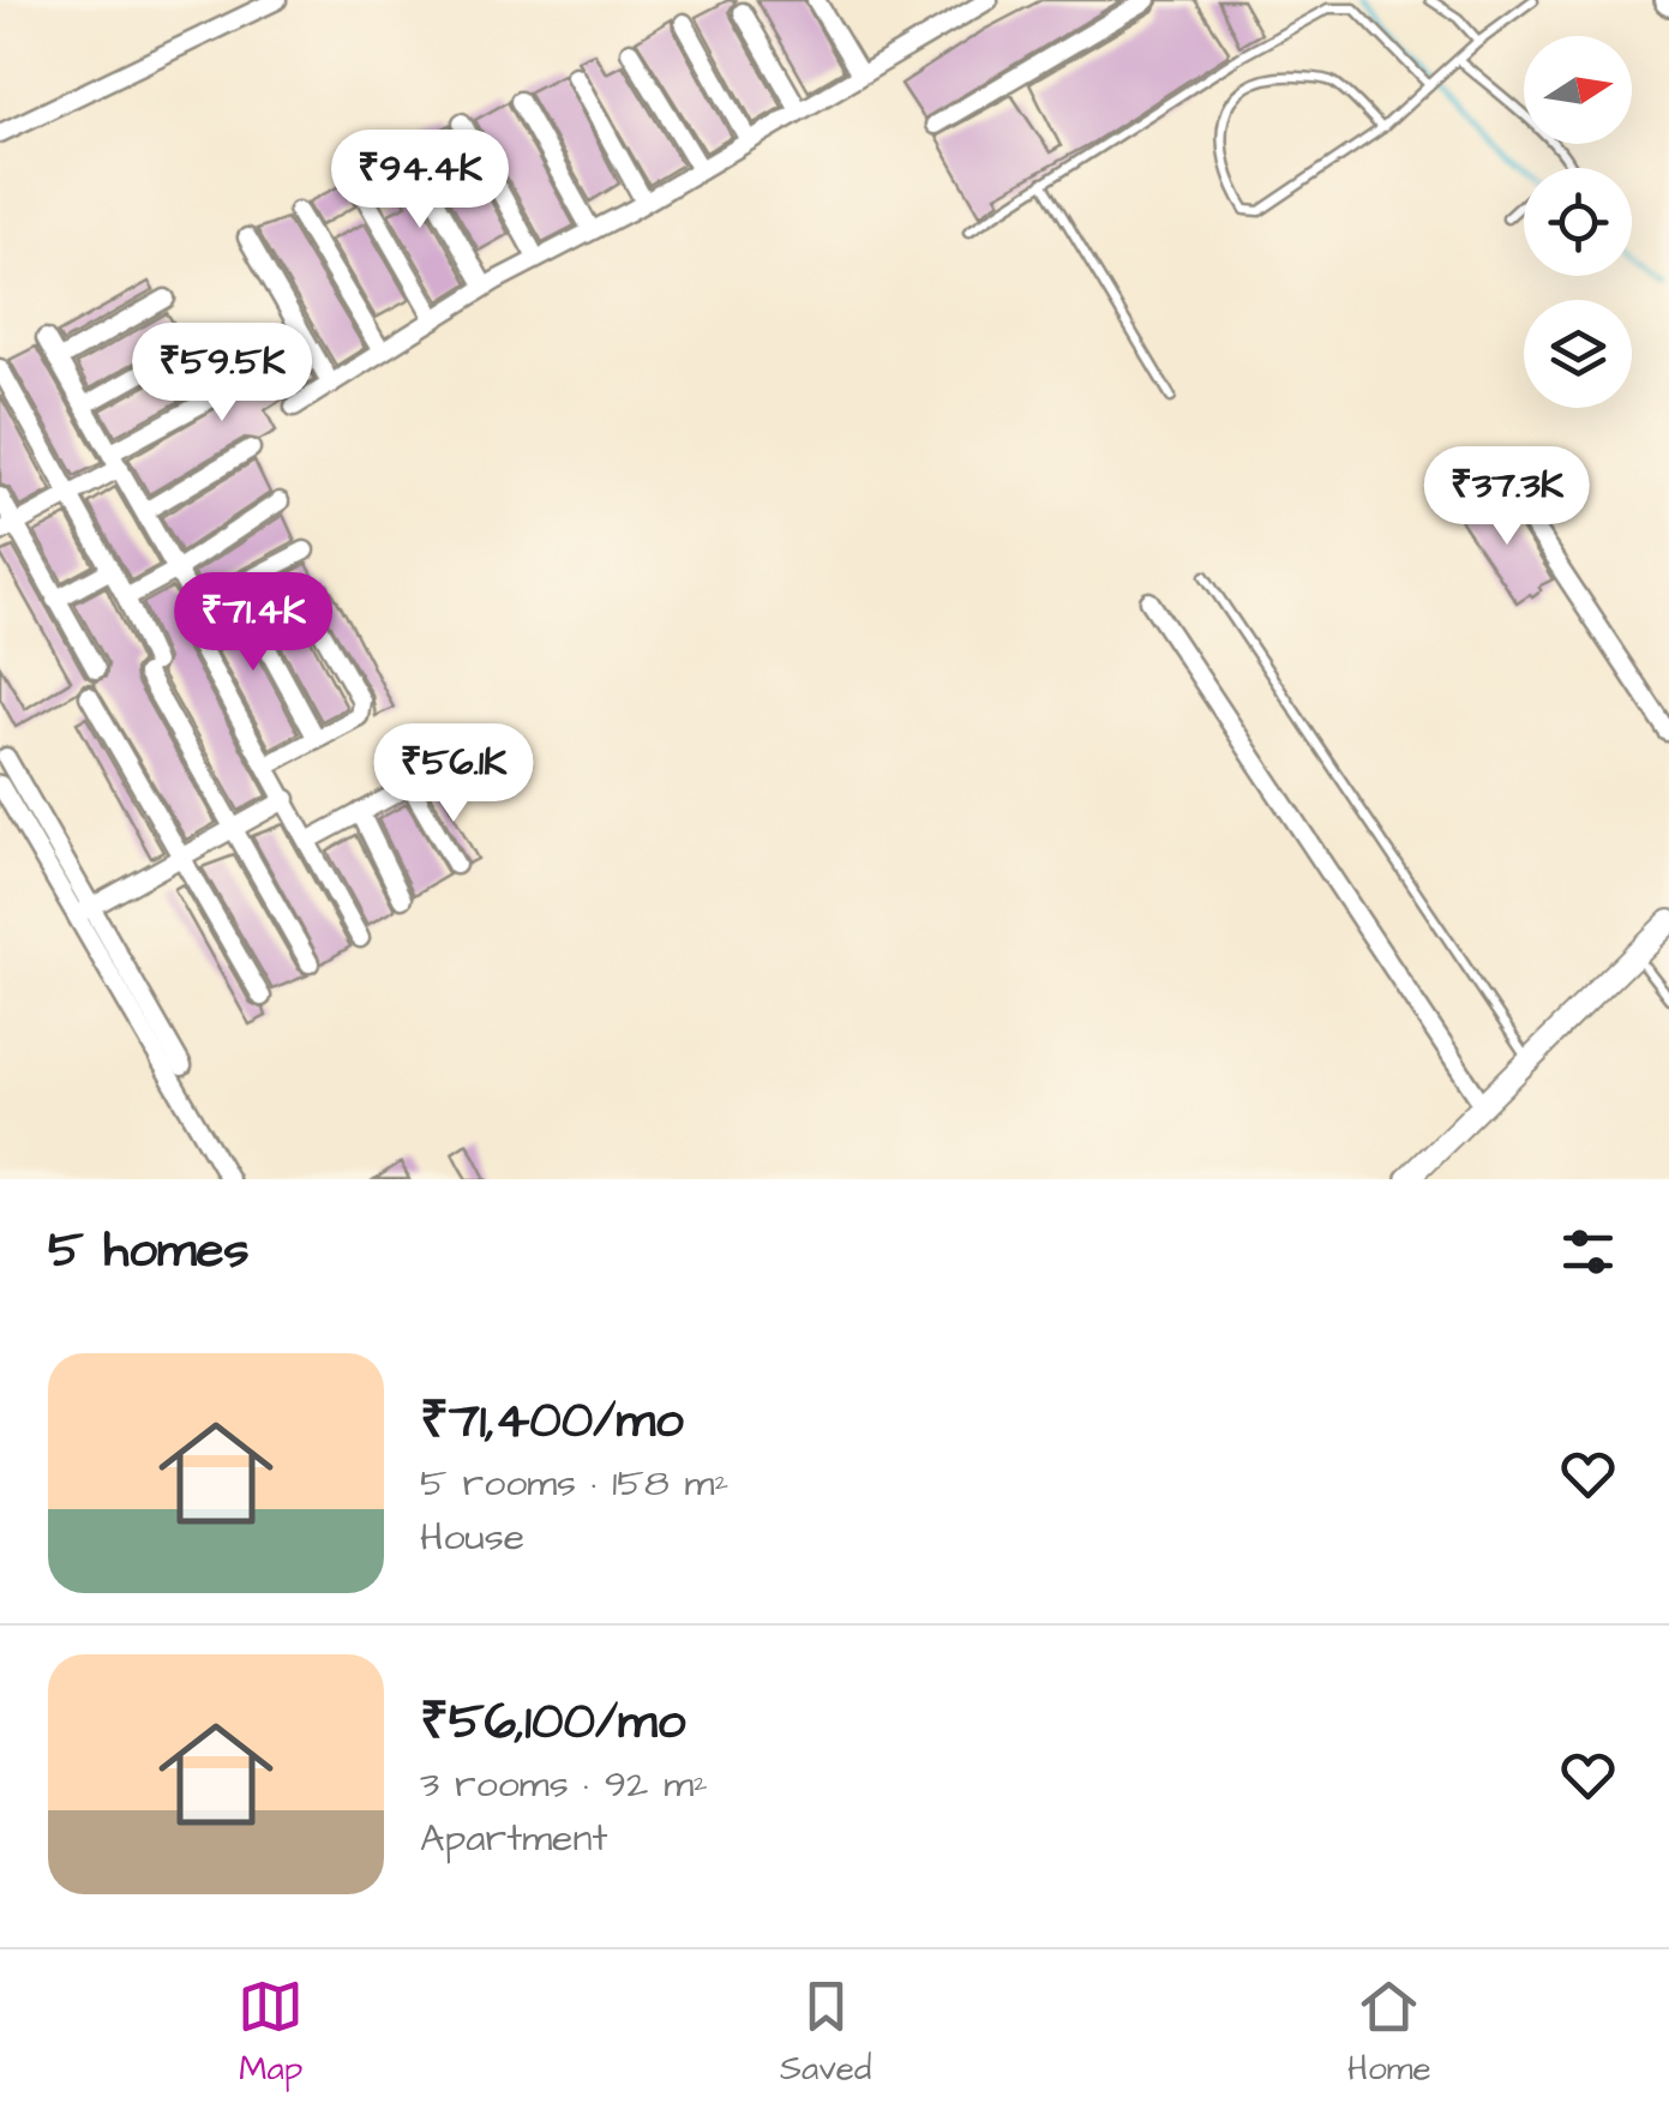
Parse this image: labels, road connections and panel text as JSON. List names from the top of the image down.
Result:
{
  "north": "right",
  "page": {
    "price": [
      "₹94.4K",
      "₹59.5K",
      "₹37.3K",
      "₹71.4K",
      "₹56.1K"
    ],
    "heading": "5 homes",
    "list": [
      {
        "name": "₹71,400/mo",
        "note": "5 rooms · 158 m² · House"
      },
      {
        "name": "₹56,100/mo",
        "note": "3 rooms · 92 m² · Apartment"
      }
    ],
    "tabs": ["Map", "Saved", "Home"]
  }
}
